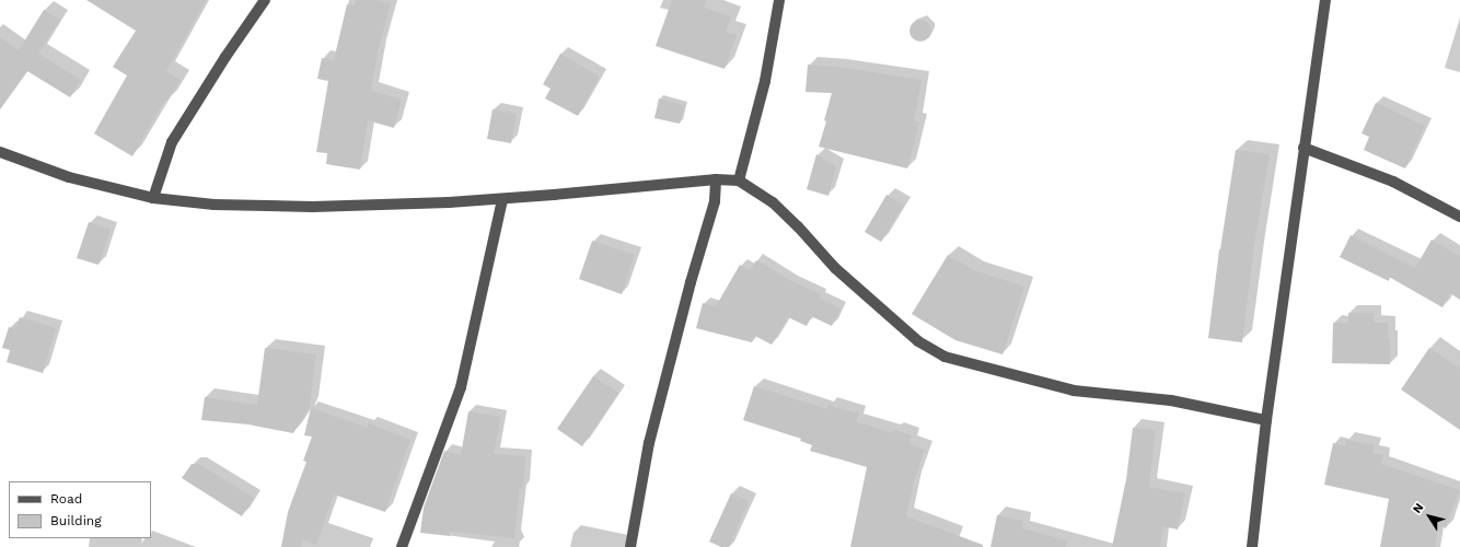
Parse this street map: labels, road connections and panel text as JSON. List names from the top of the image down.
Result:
{
  "legend": ["Road", "Building"],
  "north": "top left"
}
